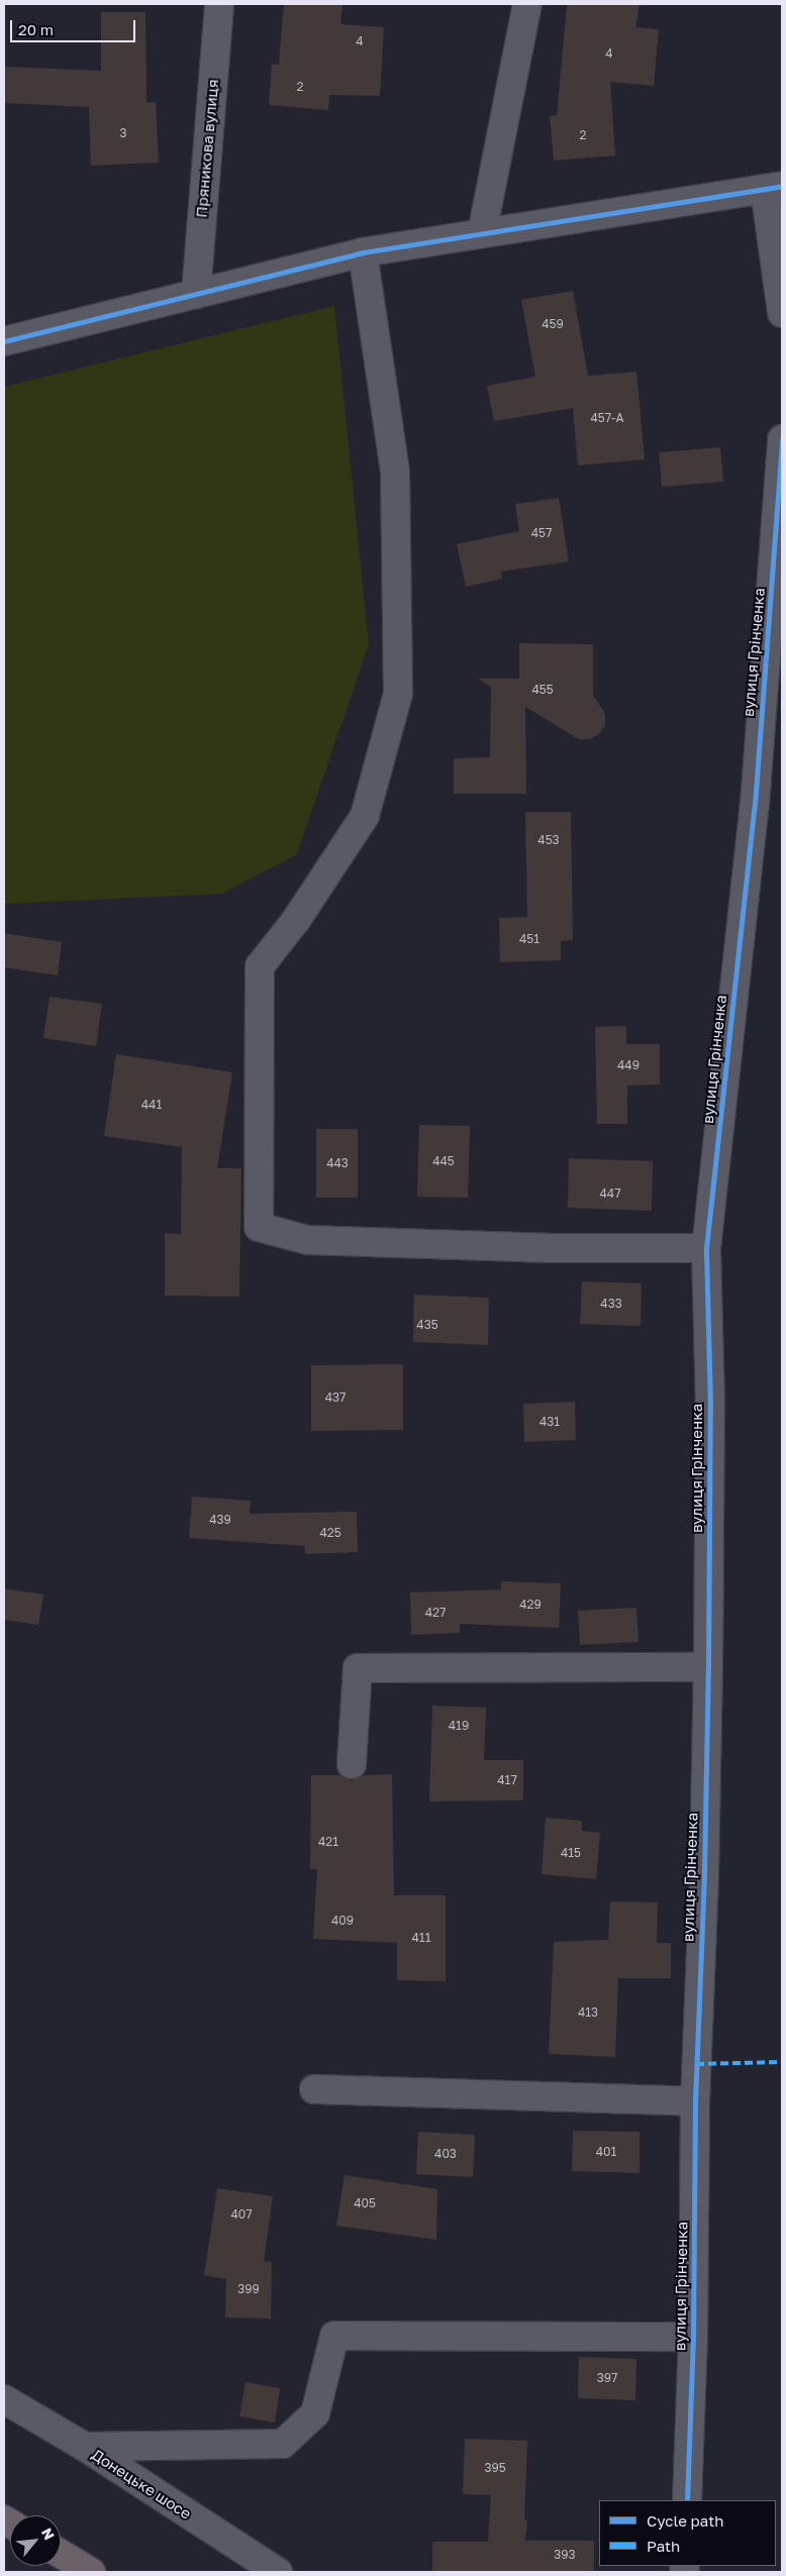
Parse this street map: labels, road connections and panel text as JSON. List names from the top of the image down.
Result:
{
  "streets": {
    "street": ["Пряникова вулиця", "вулиця Грінченка", "Донецьке шосе"]
  },
  "house_numbers": [
    "4",
    "4",
    "2",
    "3",
    "2",
    "459",
    "457-А",
    "457",
    "455",
    "453",
    "451",
    "449",
    "441",
    "445",
    "443",
    "447",
    "433",
    "435",
    "437",
    "431",
    "439",
    "425",
    "429",
    "427",
    "419",
    "417",
    "421",
    "415",
    "409",
    "411",
    "413",
    "401",
    "403",
    "405",
    "407",
    "399",
    "397",
    "395",
    "393"
  ],
  "legend": ["Cycle path", "Path"],
  "scale_bar": "20 m",
  "north": "top right"
}
